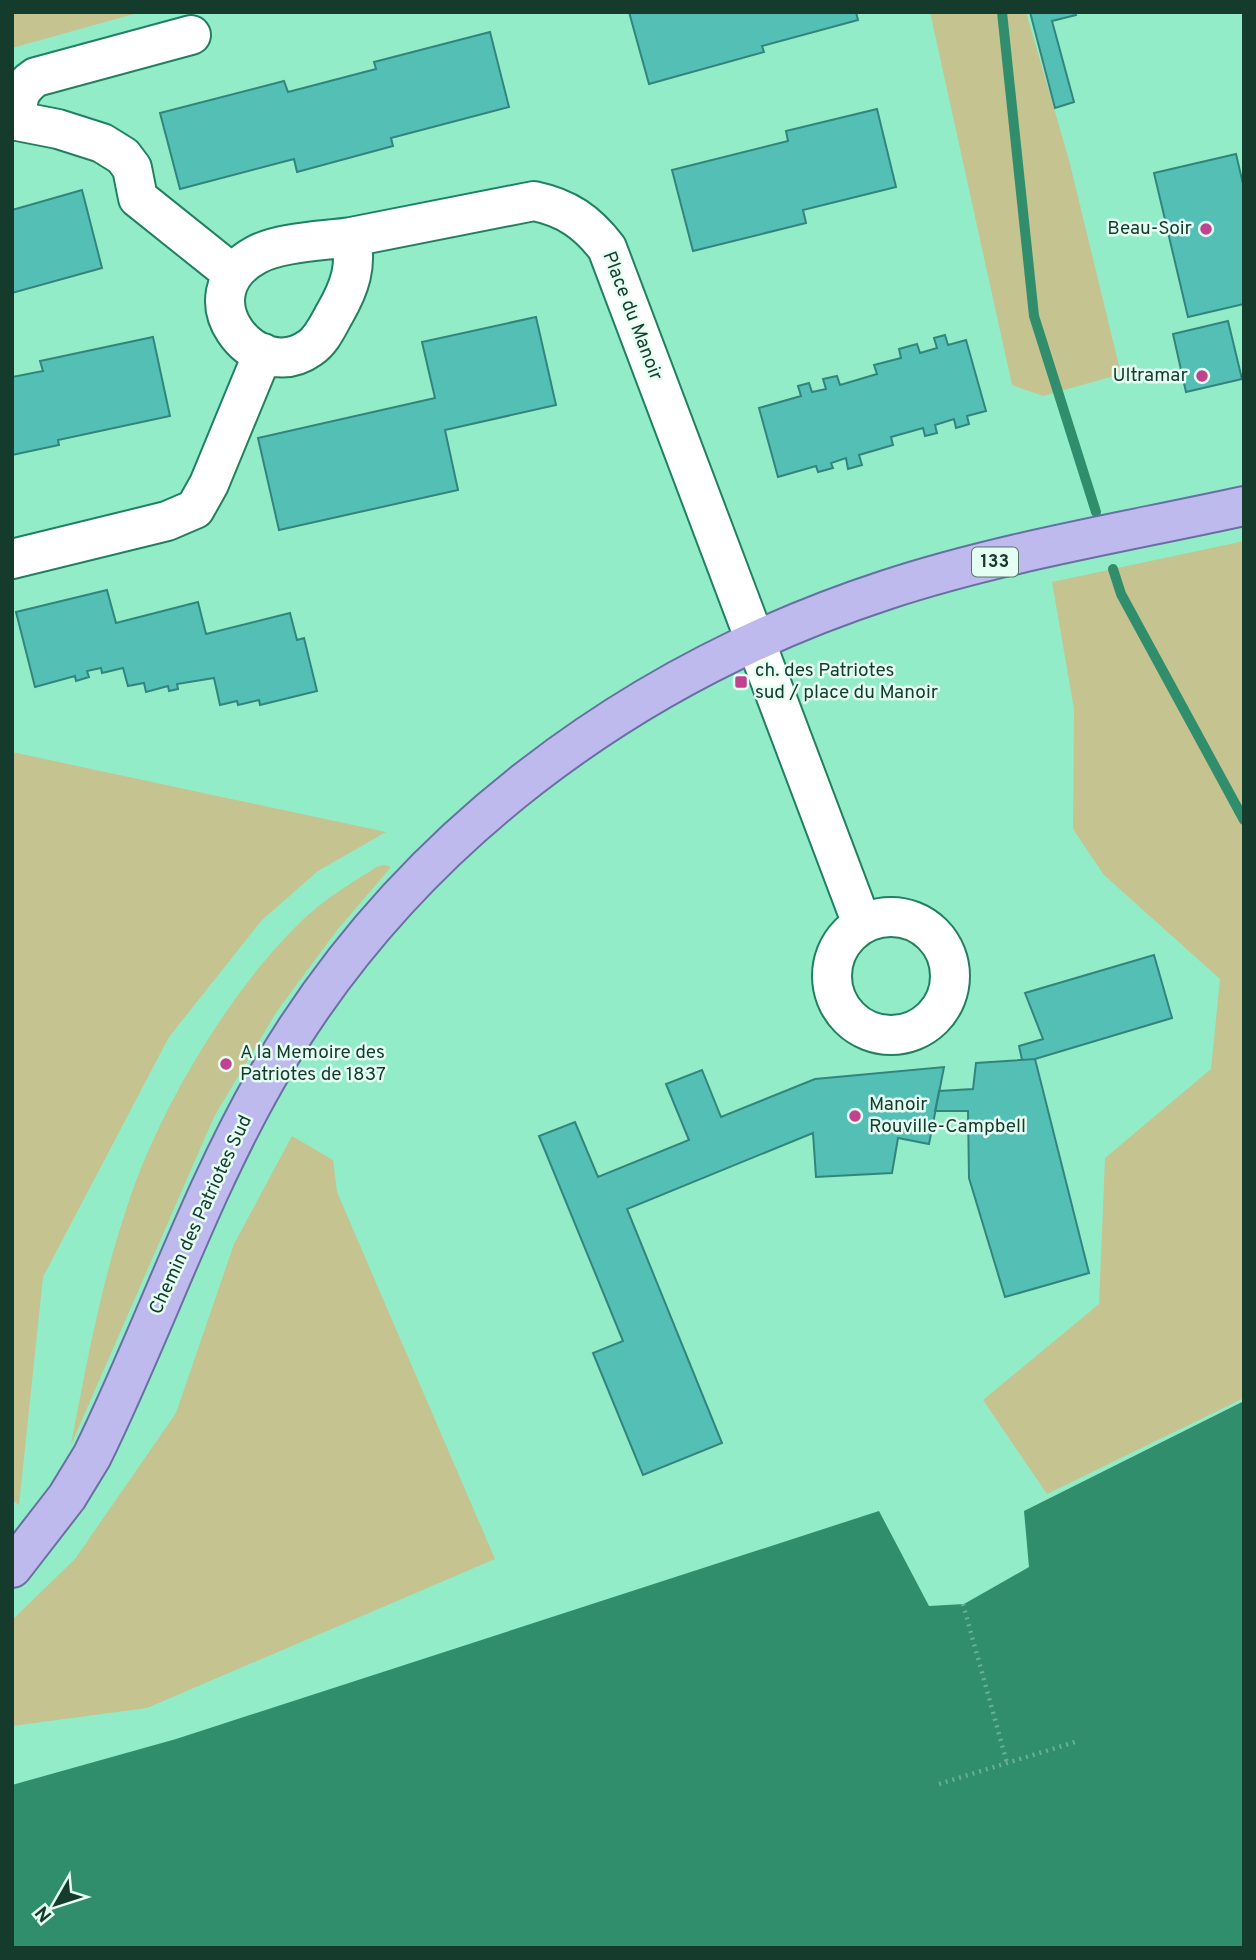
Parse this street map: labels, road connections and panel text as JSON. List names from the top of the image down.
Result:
{
  "streets": {
    "main road": ["133", "Chemin des Patriotes Sud"],
    "street": ["Place du Manoir"]
  },
  "crossings": [
    ["Place du Manoir", "Chemin des Patriotes Sud"]
  ],
  "places": {
    "other": [
      "Beau-Soir",
      "Ultramar",
      "A la Memoire des Patriotes de 1837",
      "Manoir Rouville-Campbell"
    ],
    "transit": ["ch. des Patriotes sud / place du Manoir"]
  },
  "north": "bottom left"
}
